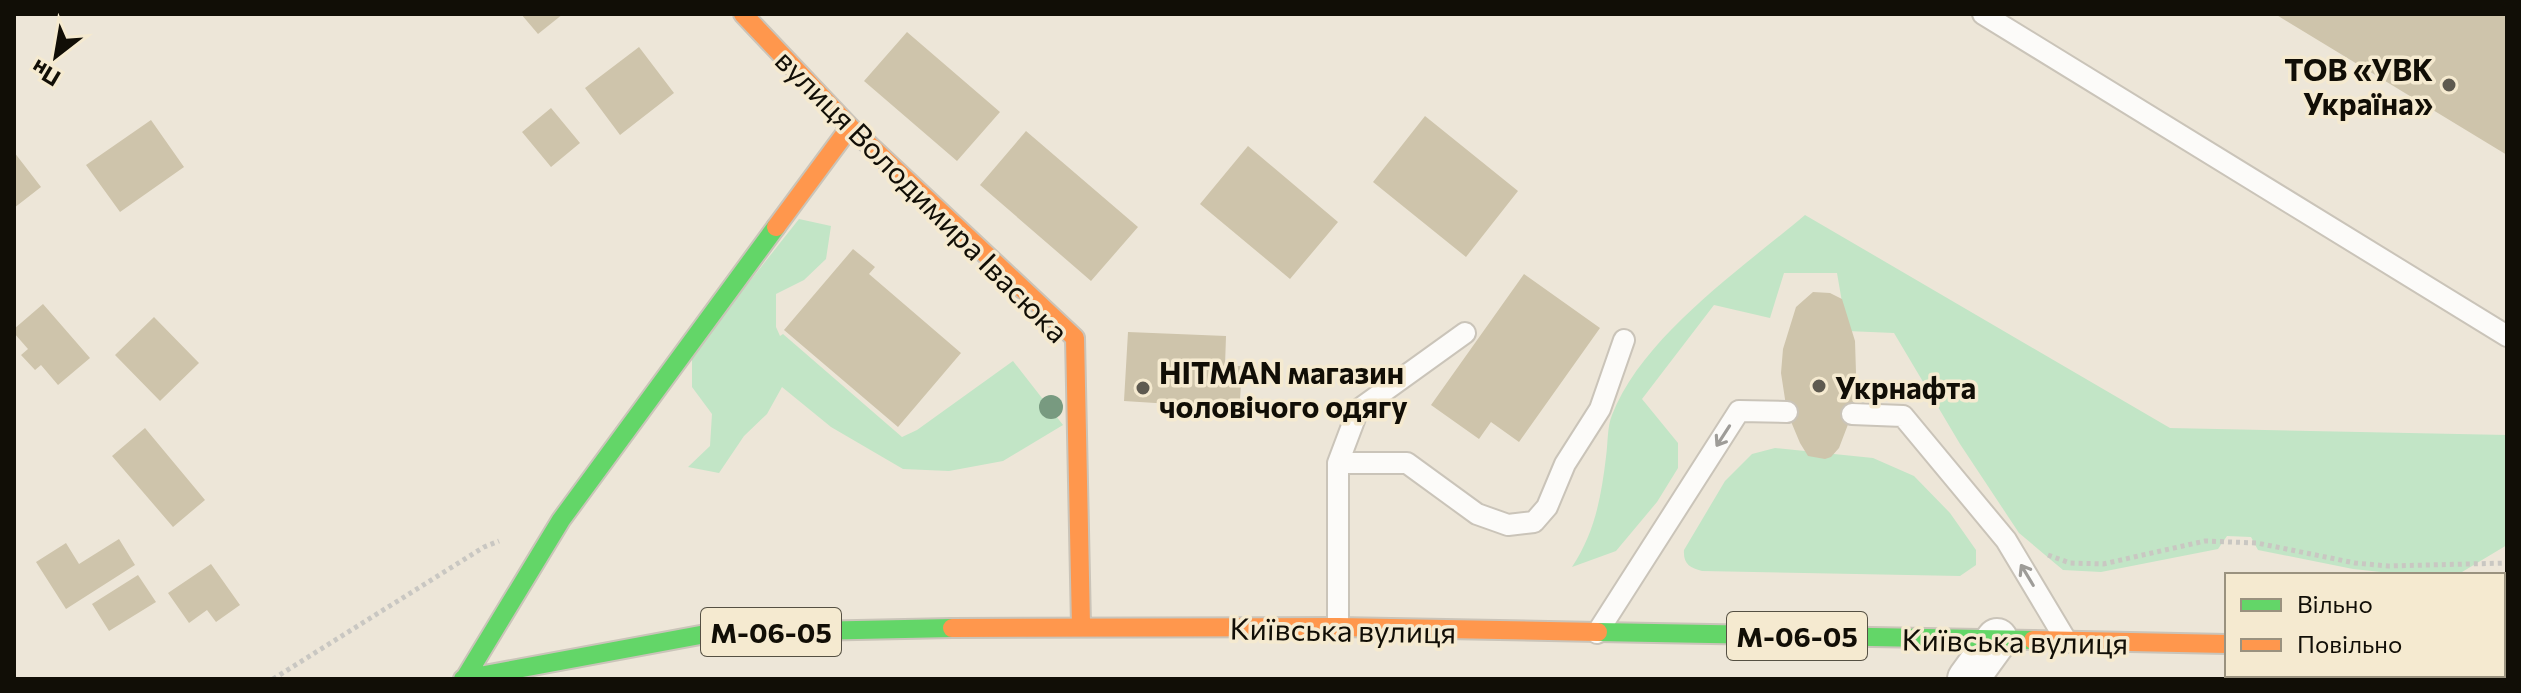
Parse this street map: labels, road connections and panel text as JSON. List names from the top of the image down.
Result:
{
  "streets": {
    "main road": ["вулиця Володимира Івасюка", "Київська вулиця", "М-06-05"]
  },
  "crossings": [
    ["вулиця Володимира Івасюка", "Київська вулиця"]
  ],
  "places": ["ТОВ «УВК Україна»", "Укрнафта", "HITMAN магазин чоловічого одягу"],
  "legend": ["Вільно", "Повільно"],
  "north": "bottom left"
}
